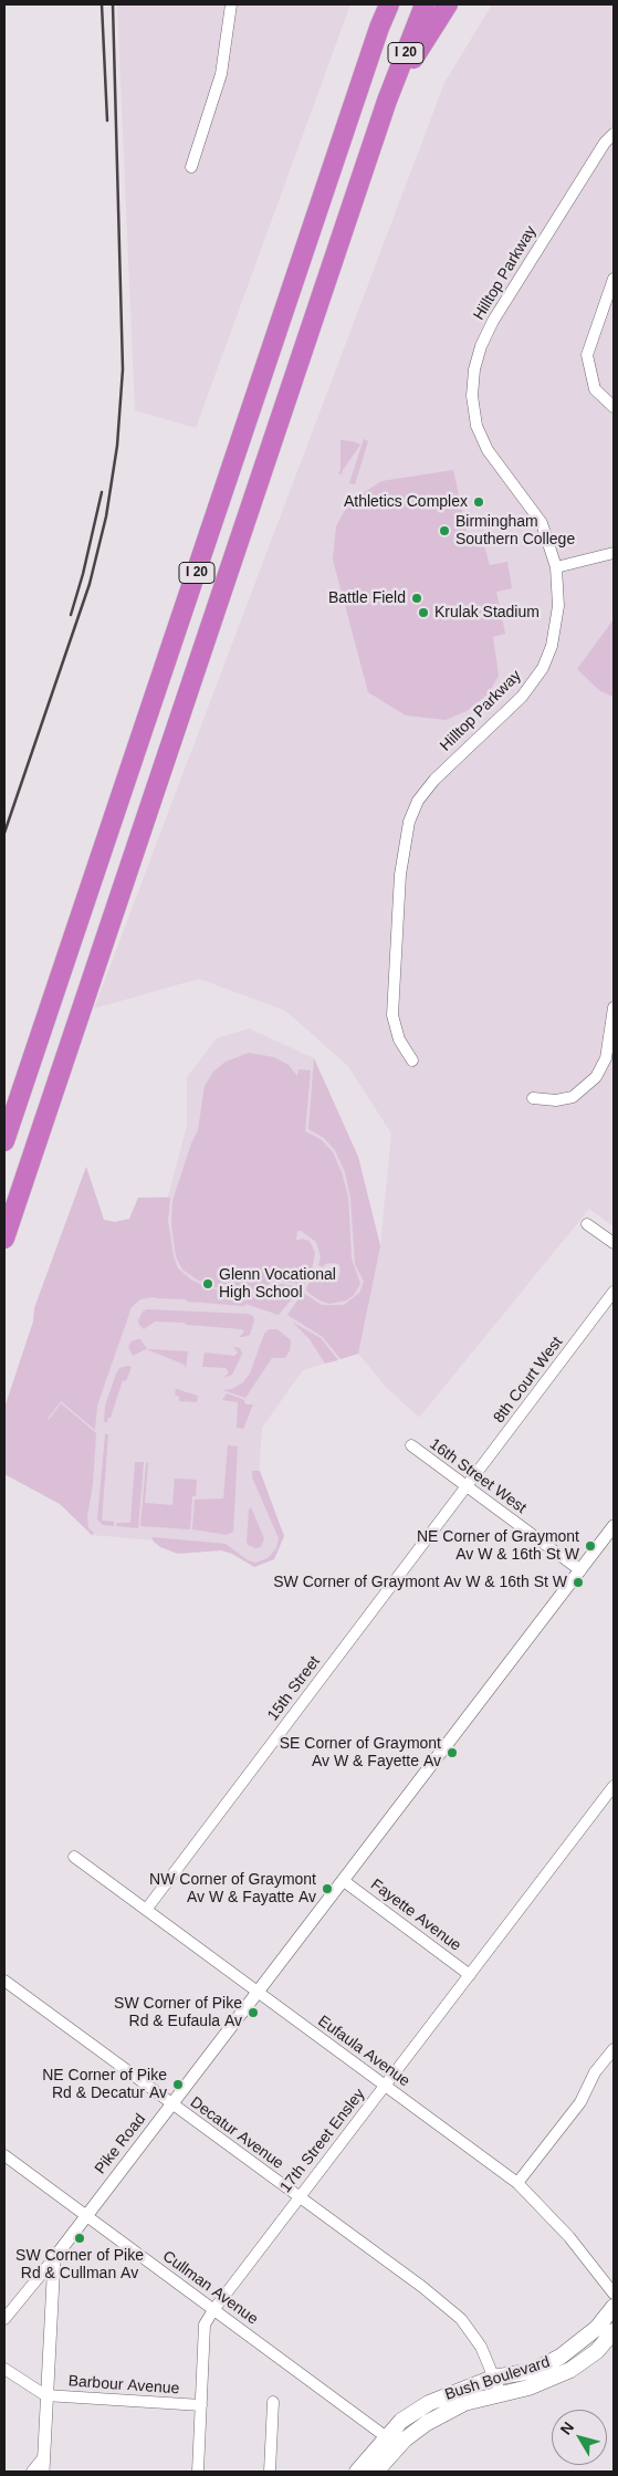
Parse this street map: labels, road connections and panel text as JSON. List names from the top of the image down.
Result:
{
  "streets": {
    "highway": ["I 20"],
    "main road": ["Bush Boulevard"],
    "street": [
      "Hilltop Parkway",
      "8th Court West",
      "16th Street West",
      "15th Street",
      "Fayette Avenue",
      "Eufaula Avenue",
      "Decatur Avenue",
      "17th Street Ensley",
      "Pike Road",
      "Cullman Avenue",
      "Barbour Avenue"
    ]
  },
  "crossings": [
    ["8th Court West", "16th Street West"],
    ["8th Court West", "15th Street"],
    ["16th Street West", "15th Street"],
    ["16th Street West", "Pike Road"],
    ["15th Street", "Eufaula Avenue"],
    ["Fayette Avenue", "17th Street Ensley"],
    ["Fayette Avenue", "Pike Road"],
    ["Eufaula Avenue", "17th Street Ensley"],
    ["Eufaula Avenue", "Pike Road"],
    ["Decatur Avenue", "17th Street Ensley"],
    ["Decatur Avenue", "Pike Road"],
    ["Decatur Avenue", "Bush Boulevard"],
    ["17th Street Ensley", "Cullman Avenue"],
    ["17th Street Ensley", "Barbour Avenue"],
    ["Pike Road", "Cullman Avenue"],
    ["Cullman Avenue", "Bush Boulevard"]
  ],
  "places": [
    "Athletics Complex",
    "Birmingham Southern College",
    "Battle Field",
    "Krulak Stadium",
    "Glenn Vocational High School",
    "NE Corner of Graymont Av W & 16th St W",
    "SW Corner of Graymont Av W & 16th St W",
    "SE Corner of Graymont Av W & Fayette Av",
    "NW Corner of Graymont Av W & Fayatte Av",
    "SW Corner of Pike Rd & Eufaula Av",
    "NE Corner of Pike Rd & Decatur Av",
    "SW Corner of Pike Rd & Cullman Av"
  ],
  "north": "top left"
}
